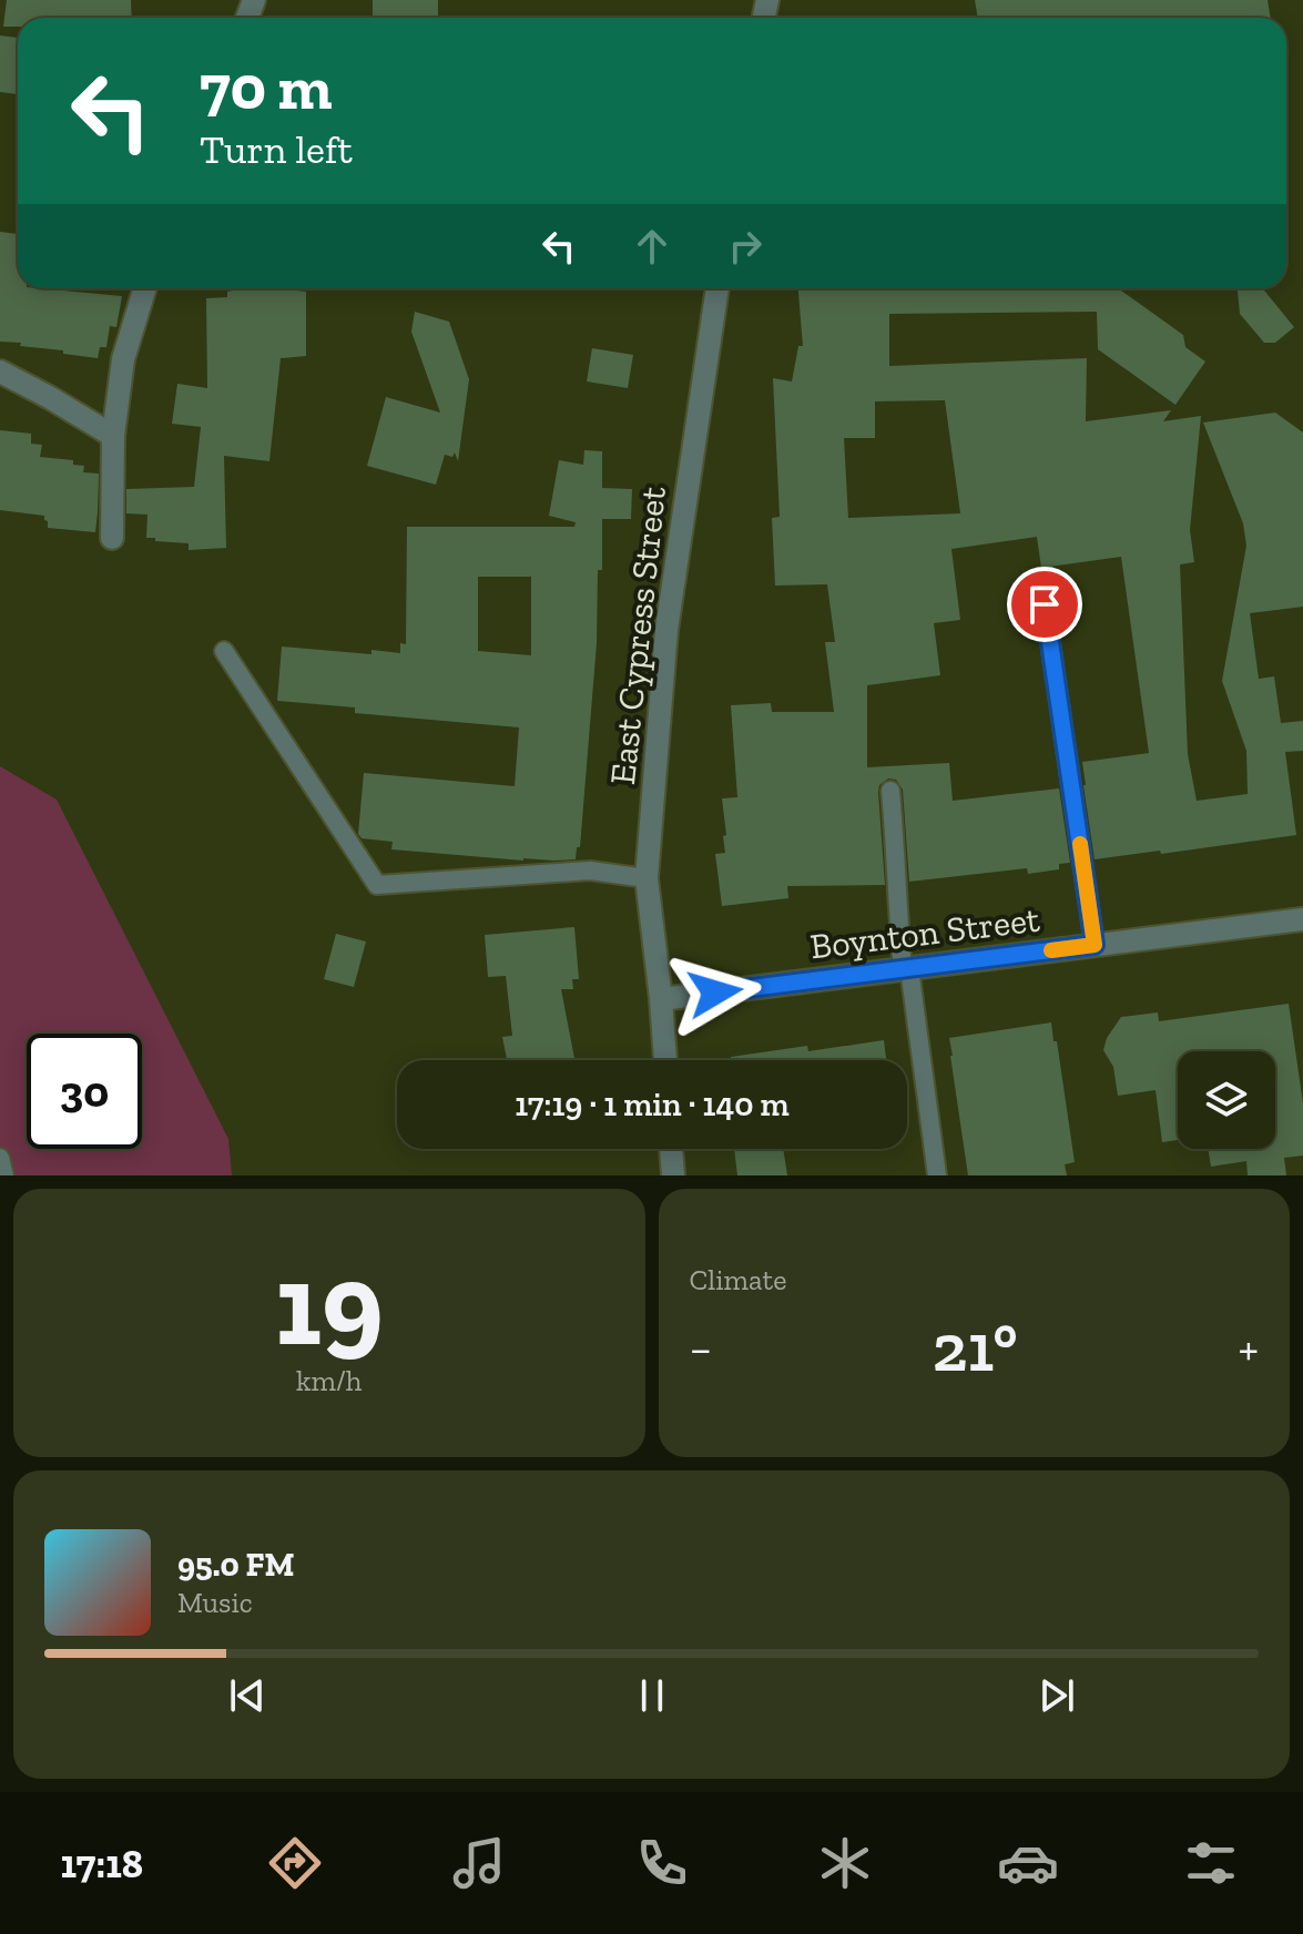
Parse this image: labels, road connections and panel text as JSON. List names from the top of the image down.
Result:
{
  "streets": {
    "street": ["East Cypress Street", "Boynton Street"]
  },
  "crossings": [
    ["East Cypress Street", "Boynton Street"]
  ],
  "page": {
    "turn": ["70 m", "Turn left"],
    "limit": "30",
    "trip": "17:19 · 1 min · 140 m",
    "tile": [
      ["19", "km/h"],
      "Climate"
    ],
    "heat": ["−", "21°", "+"],
    "song": ["95.0 FM", "Music"],
    "tabs": "17:18"
  }
}
